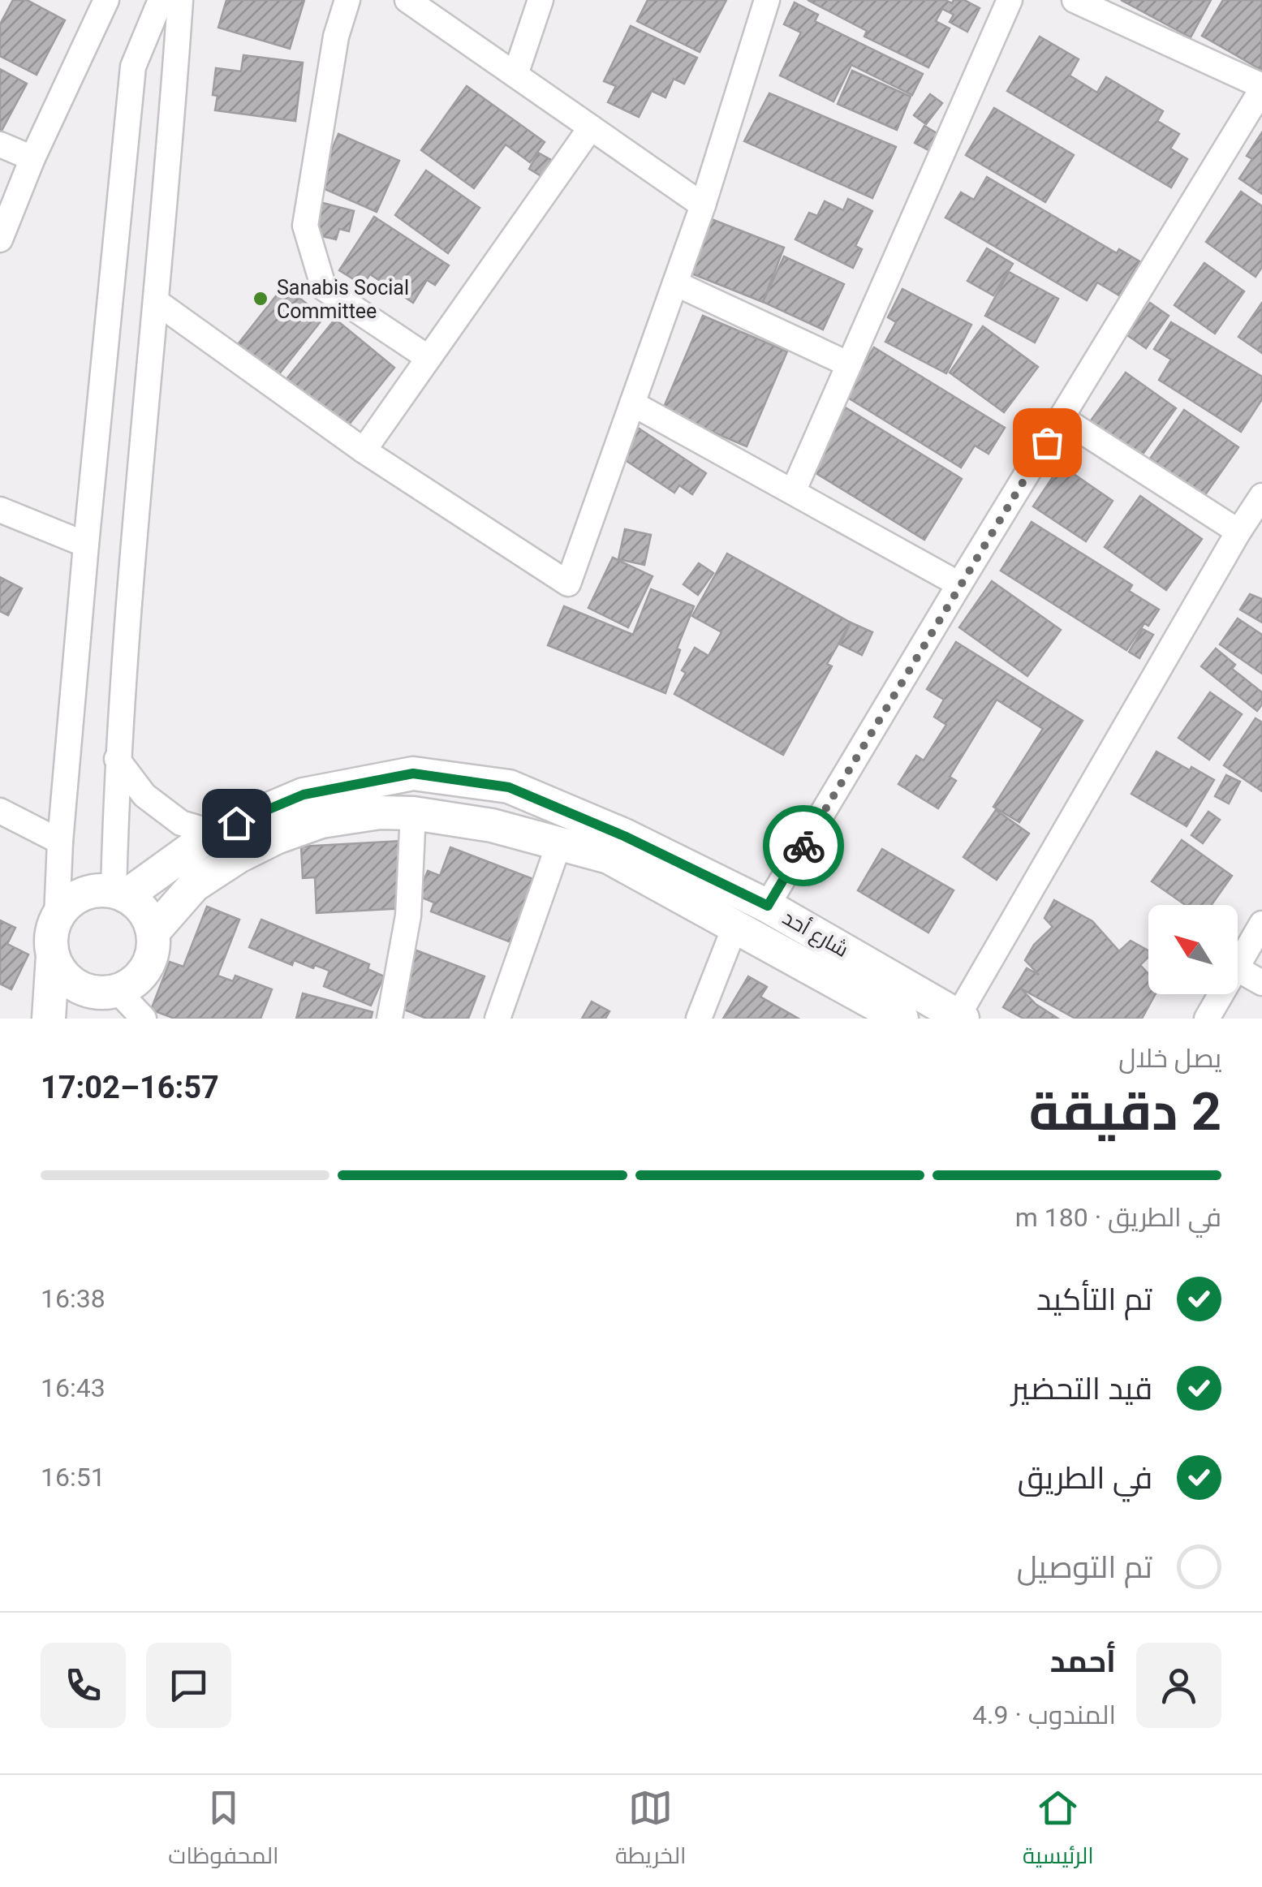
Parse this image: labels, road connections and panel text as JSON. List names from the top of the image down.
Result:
{
  "streets": {
    "main road": ["شارع أحد"]
  },
  "places": ["Sanabis Social Committee"],
  "north": "top left",
  "page": {
    "heading": ["2 دقيقة", "يصل خلال", "16:57–17:02"],
    "panel": ["أحمد", "المندوب · 4.9"],
    "bar": "في الطريق · 180 m",
    "list": [
      ["تم التأكيد", "16:38"],
      ["قيد التحضير", "16:43"],
      ["في الطريق", "16:51"],
      "تم التوصيل"
    ],
    "tabs": ["الرئيسية", "الخريطة", "المحفوظات"]
  }
}
